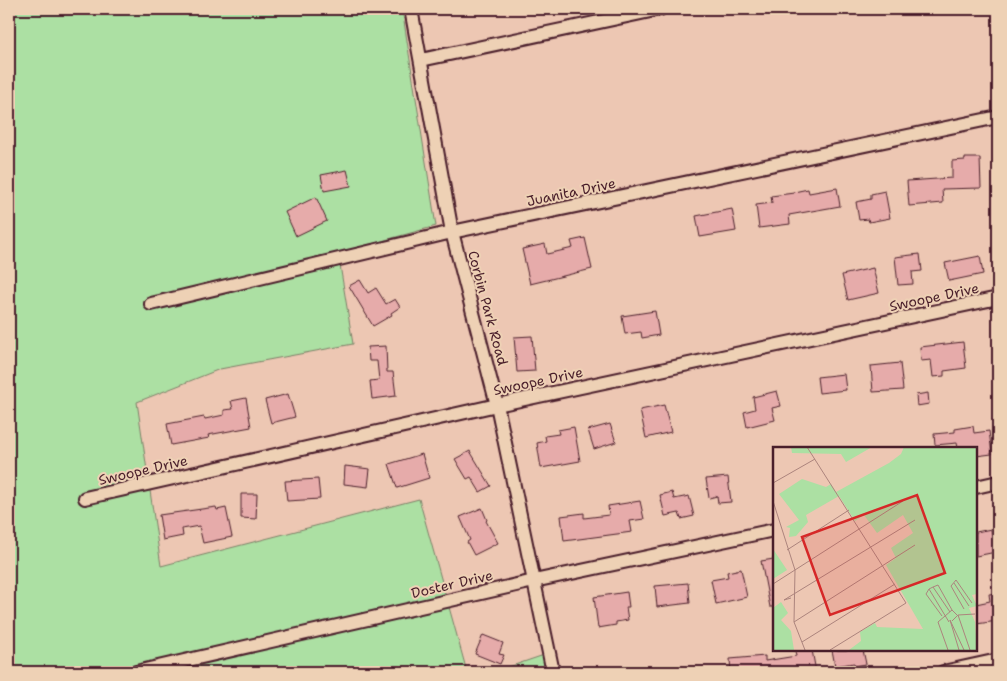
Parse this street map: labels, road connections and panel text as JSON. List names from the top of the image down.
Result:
{
  "streets": {
    "street": [
      "Juanita Drive",
      "Swoope Drive",
      "Corbin Park Road",
      "Doster Drive"
    ]
  },
  "crossings": [
    ["Juanita Drive", "Corbin Park Road"],
    ["Swoope Drive", "Corbin Park Road"],
    ["Corbin Park Road", "Doster Drive"]
  ]
}
